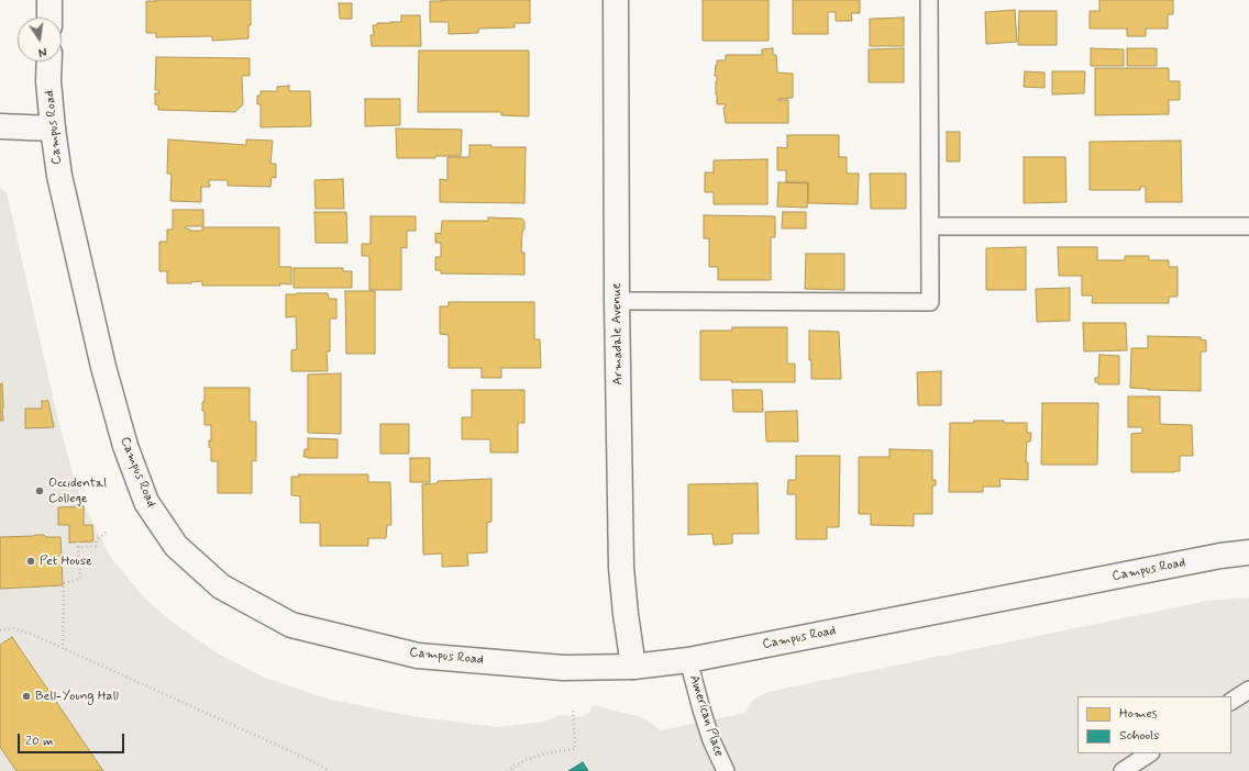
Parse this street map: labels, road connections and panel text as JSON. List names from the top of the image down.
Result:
{
  "streets": {
    "street": ["Campus Road", "Armadale Avenue"],
    "lane": ["American Place"]
  },
  "crossings": [
    ["Campus Road", "Armadale Avenue"],
    ["Campus Road", "American Place"]
  ],
  "places": ["Occidental College", "Pet House", "Bell-Young Hall"],
  "legend": ["Homes", "Schools"],
  "scale_bar": "20 m",
  "north": "bottom"
}
